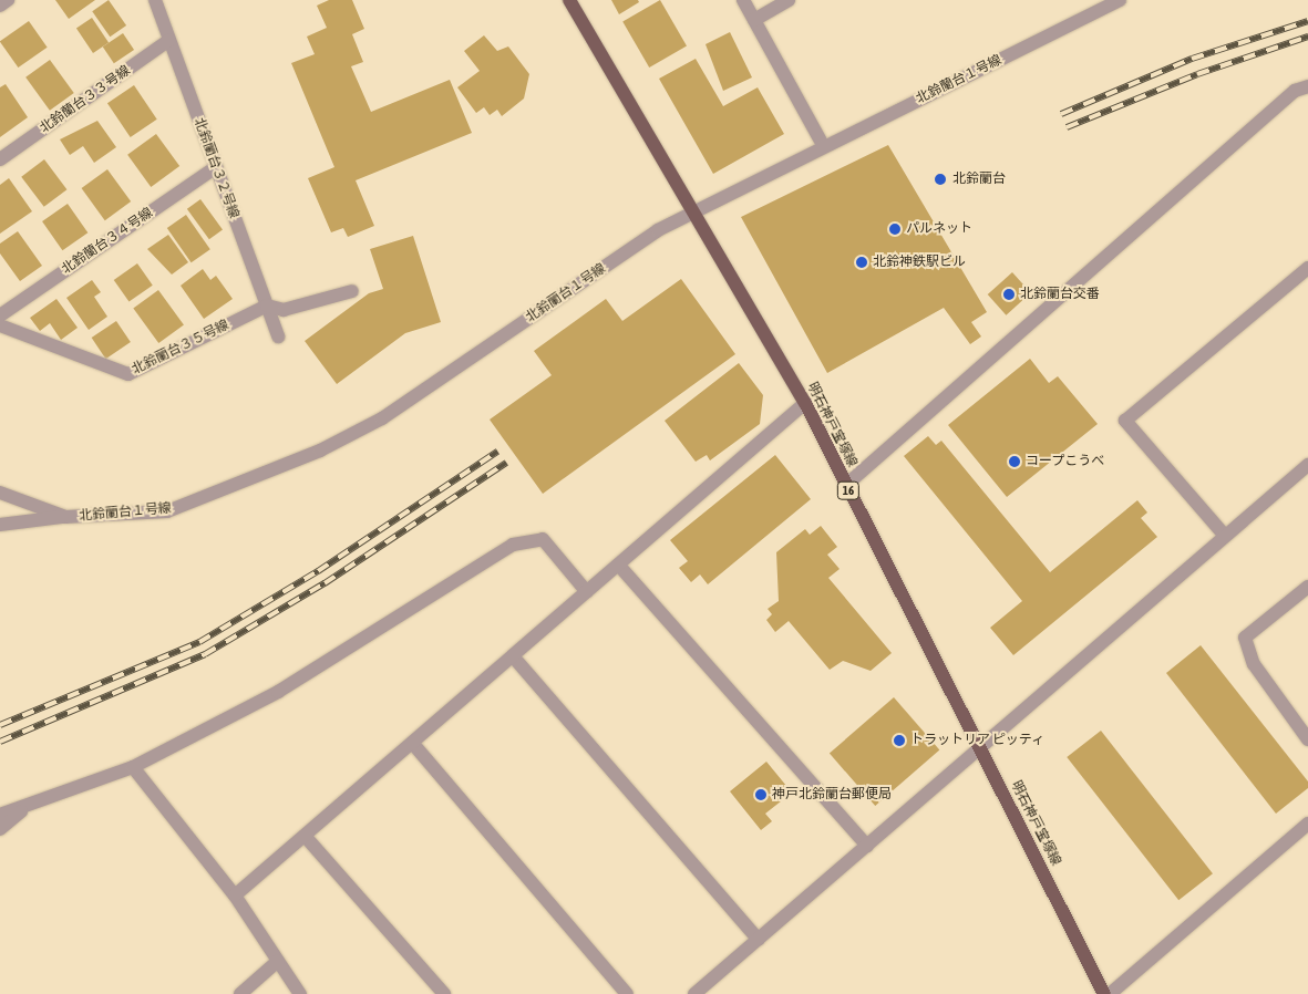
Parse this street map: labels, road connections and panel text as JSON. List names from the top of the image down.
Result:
{
  "streets": {
    "main road": ["明石神戸宝塚線", "16"],
    "street": [
      "北鈴蘭台１号線",
      "北鈴蘭台３３号線",
      "北鈴蘭台３２号線",
      "北鈴蘭台３４号線",
      "北鈴蘭台３５号線"
    ]
  },
  "crossings": [
    ["北鈴蘭台１号線", "明石神戸宝塚線"],
    ["北鈴蘭台３３号線", "北鈴蘭台３２号線"],
    ["北鈴蘭台３２号線", "北鈴蘭台３４号線"],
    ["北鈴蘭台３２号線", "北鈴蘭台３５号線"]
  ],
  "places": [
    "北鈴蘭台",
    "パルネット",
    "北鈴神鉄駅ビル",
    "北鈴蘭台交番",
    "コープこうべ",
    "トラットリア ピッティ",
    "神戸北鈴蘭台郵便局"
  ]
}
